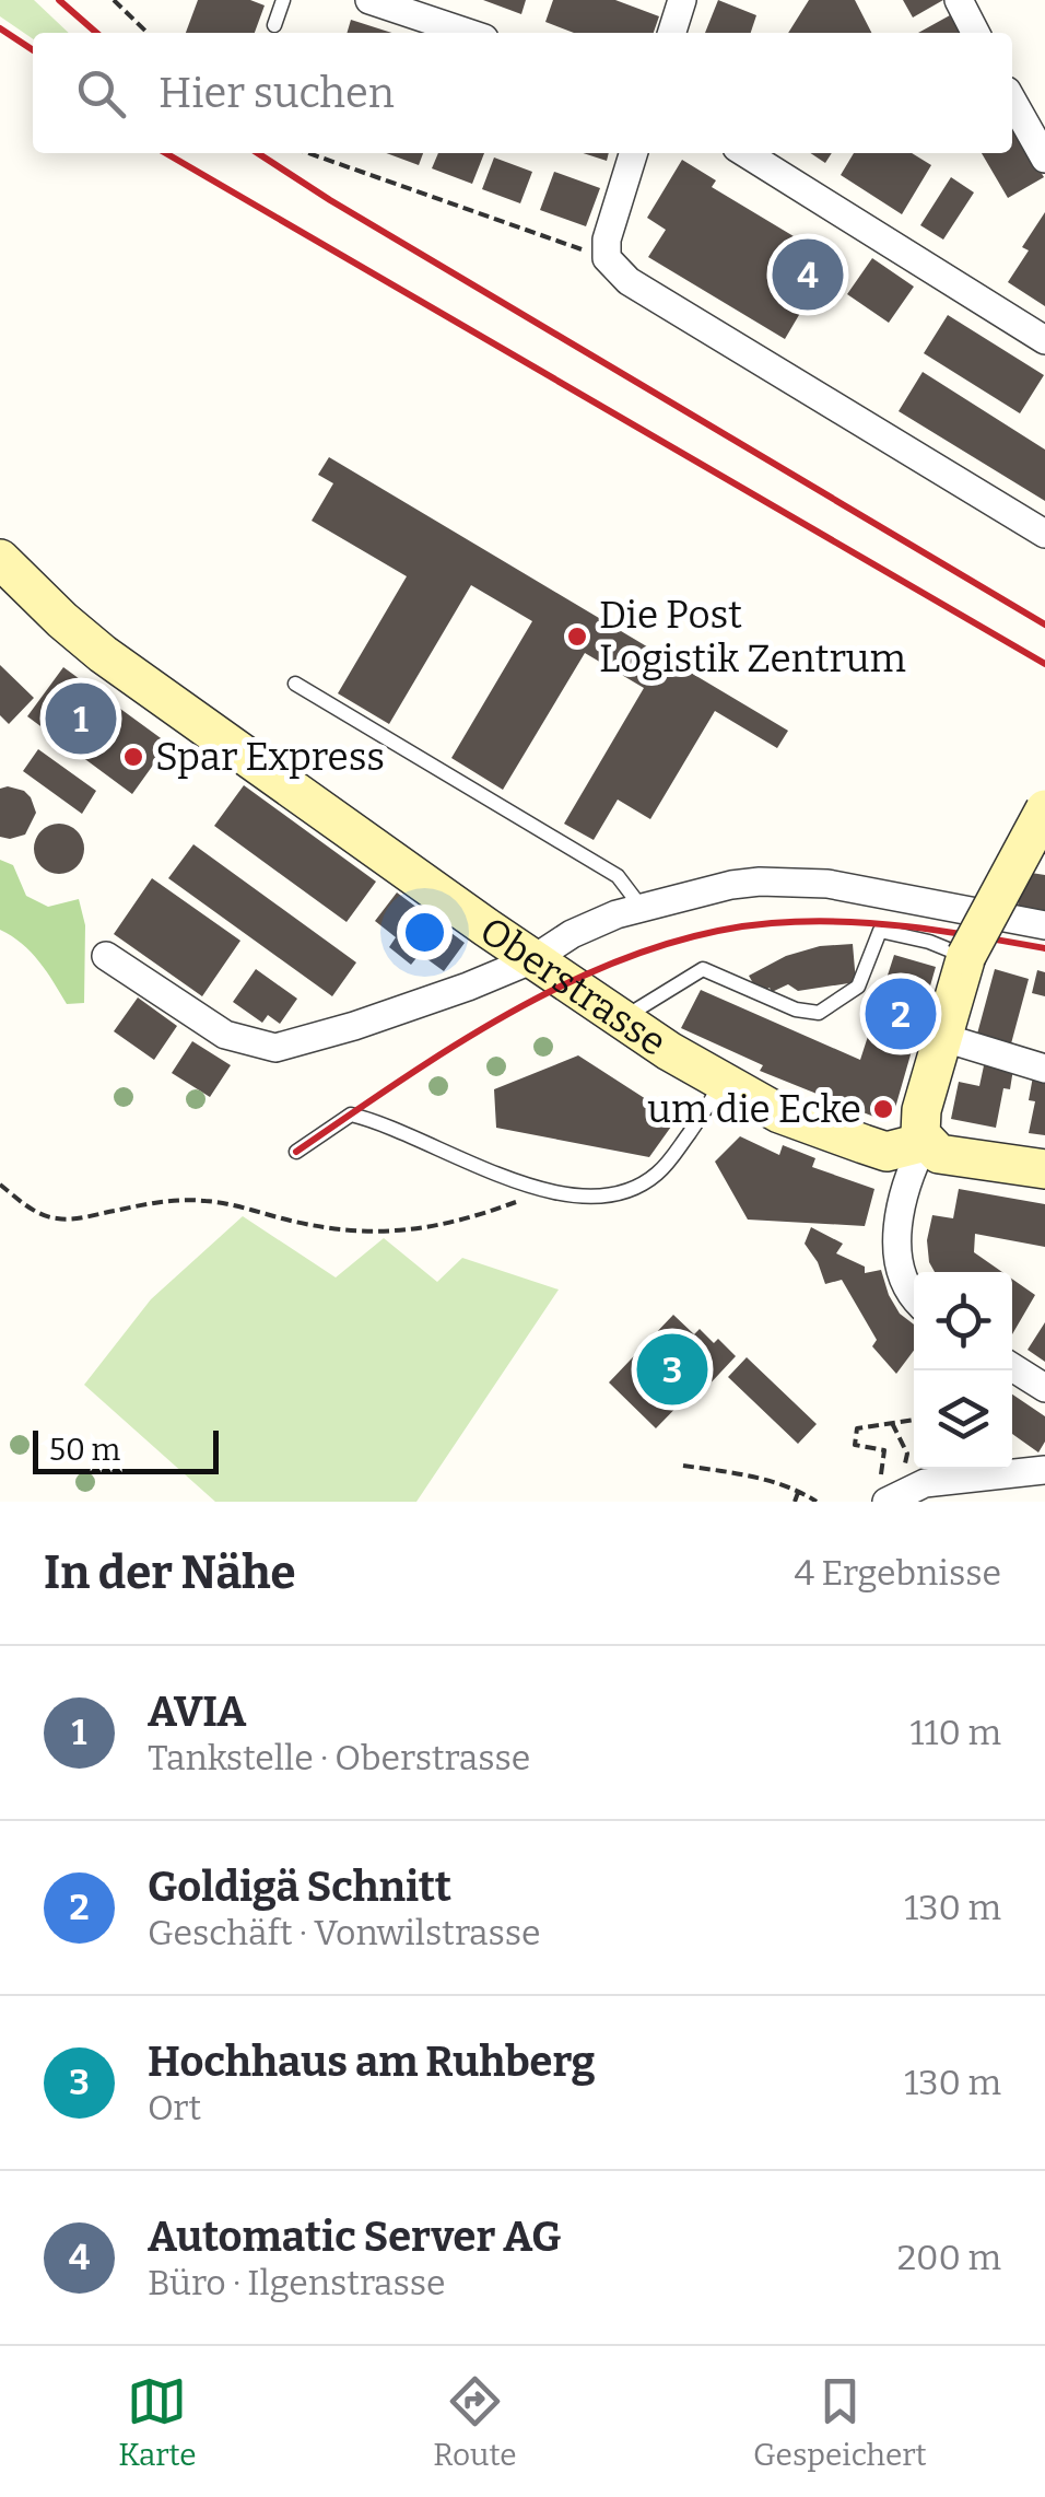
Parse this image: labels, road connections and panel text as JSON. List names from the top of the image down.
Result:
{
  "streets": {
    "street": ["Oberstrasse"]
  },
  "places": ["Die Post Logistik Zentrum", "Spar Express", "um die Ecke"],
  "scale_bar": "50 m",
  "page": {
    "search": "Hier suchen",
    "pins": [
      "4",
      "1",
      "2",
      "3"
    ],
    "scale": "50 m",
    "heading": ["In der Nähe", "4 Ergebnisse"],
    "list": [
      {
        "mark": "1",
        "name": "AVIA",
        "note": "Tankstelle · Oberstrasse",
        "value": "110 m"
      },
      {
        "mark": "2",
        "name": "Goldigä Schnitt",
        "note": "Geschäft · Vonwilstrasse",
        "value": "130 m"
      },
      {
        "mark": "3",
        "name": "Hochhaus am Ruhberg",
        "note": "Ort",
        "value": "130 m"
      },
      {
        "mark": "4",
        "name": "Automatic Server AG",
        "note": "Büro · Ilgenstrasse",
        "value": "200 m"
      }
    ],
    "nav": ["Karte", "Route", "Gespeichert"]
  }
}
